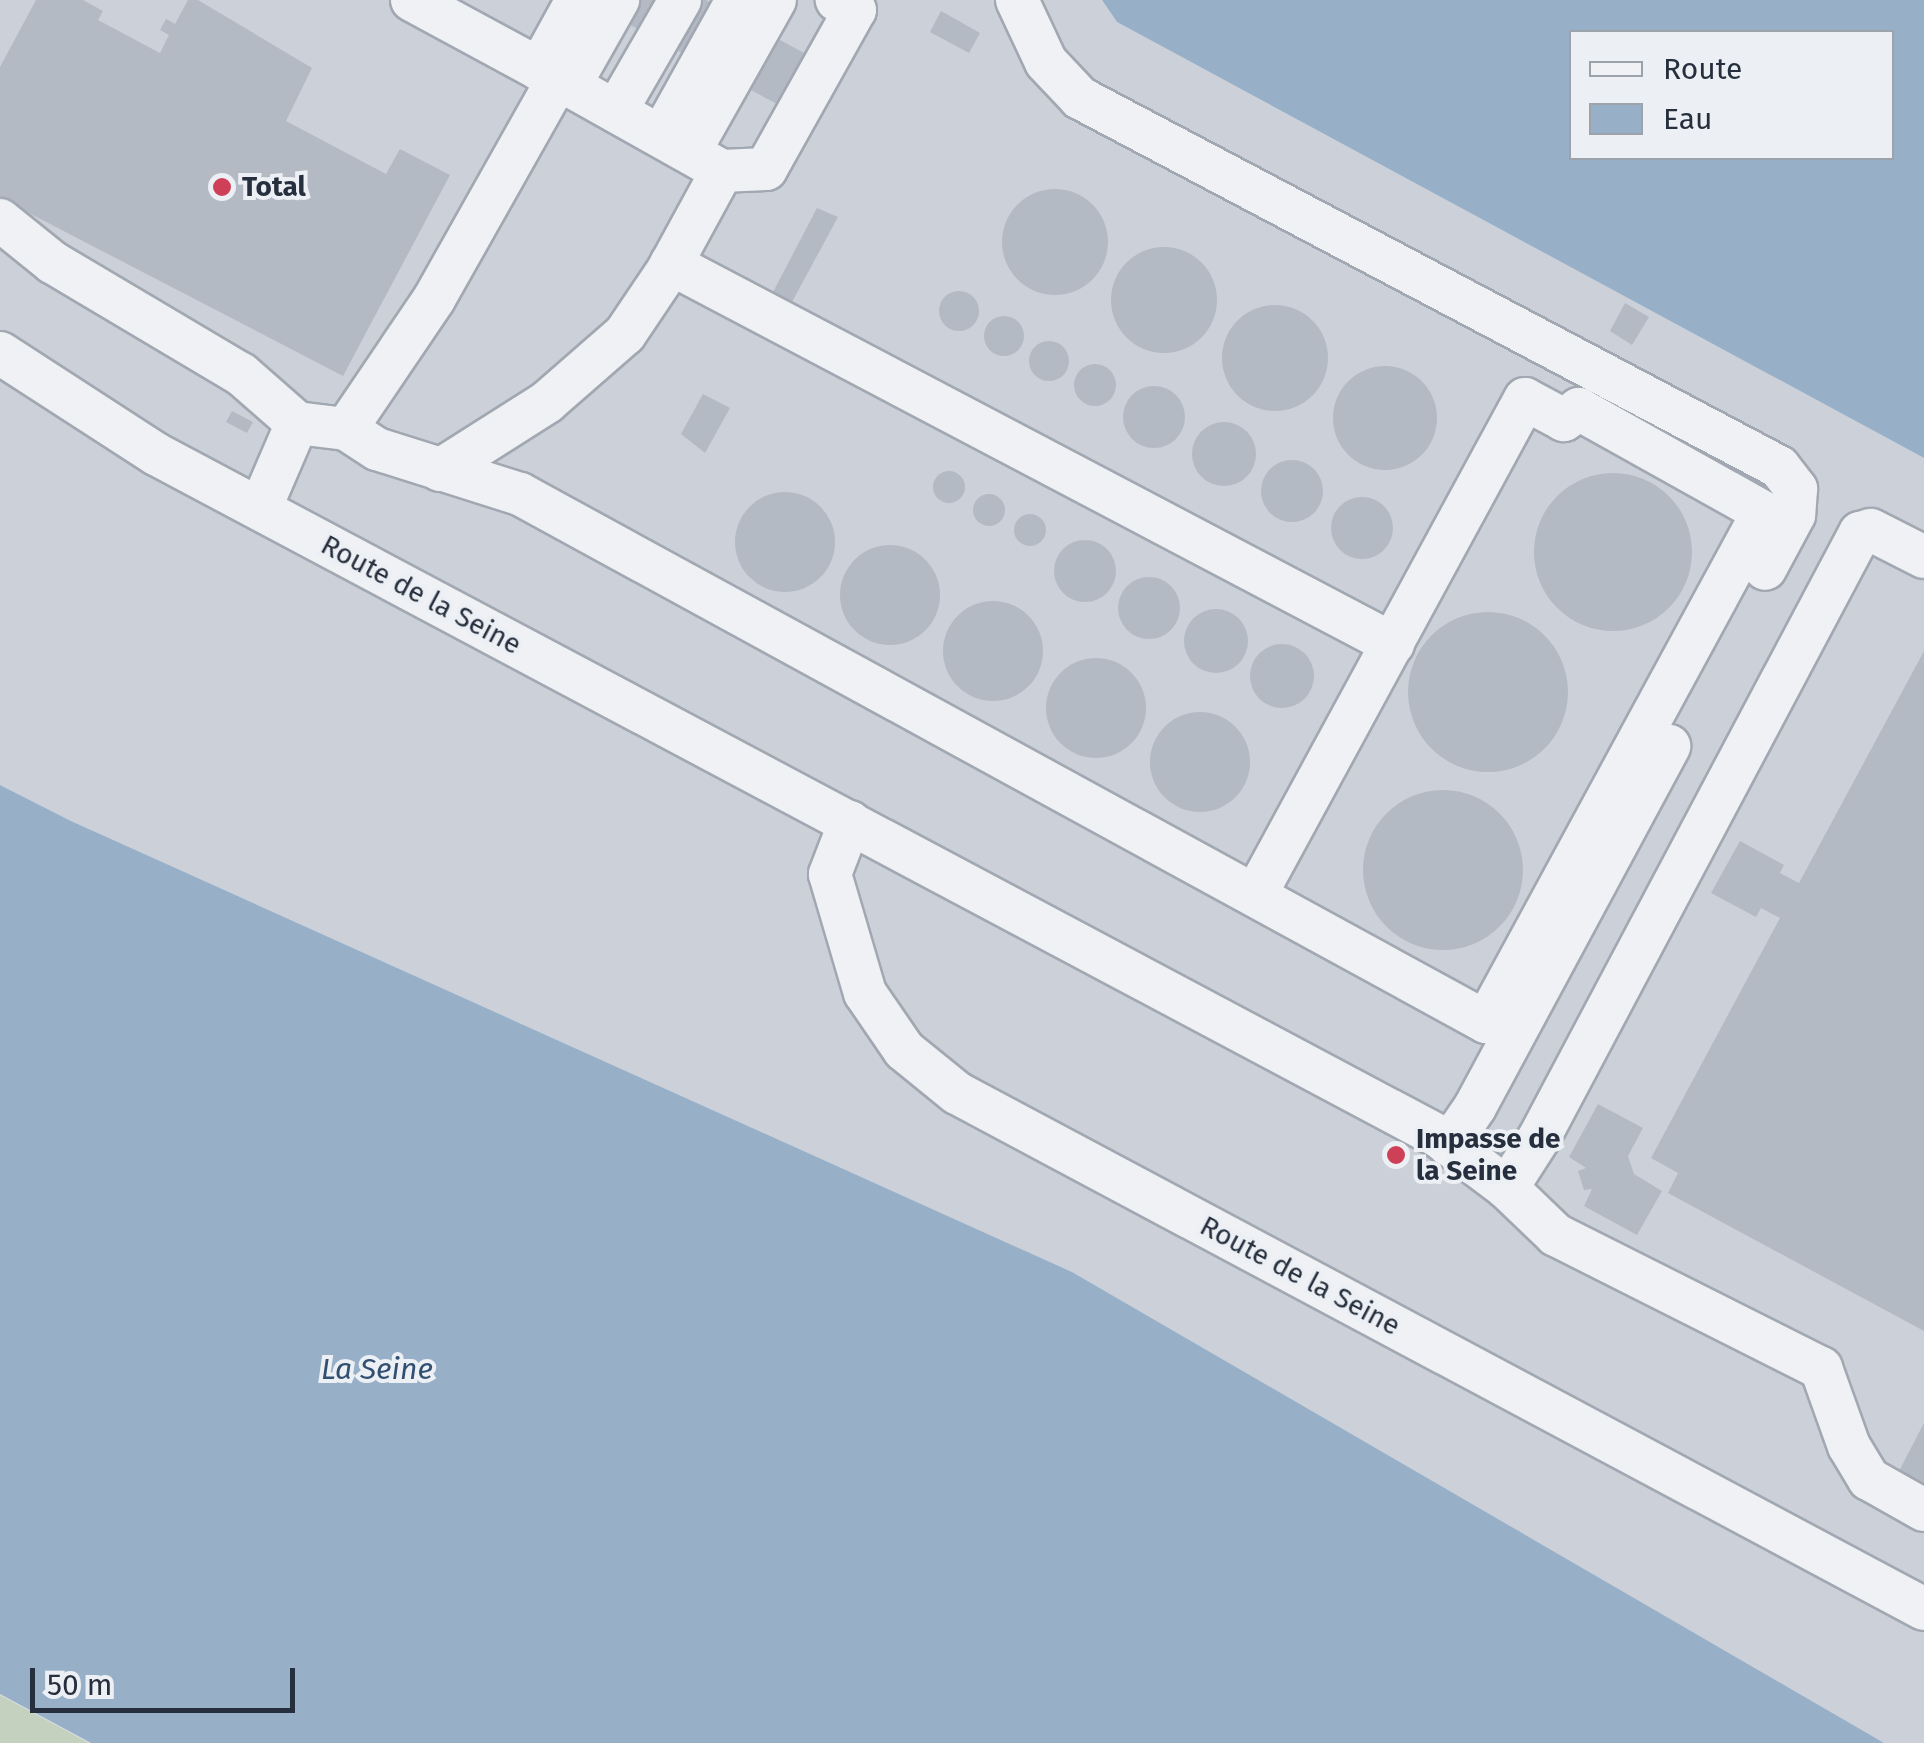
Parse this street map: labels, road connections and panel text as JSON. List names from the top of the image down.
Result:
{
  "streets": {
    "lane": ["Route de la Seine"]
  },
  "water": ["La Seine"],
  "places": ["Total", "Impasse de la Seine"],
  "legend": ["Route", "Eau"],
  "scale_bar": "50 m"
}
